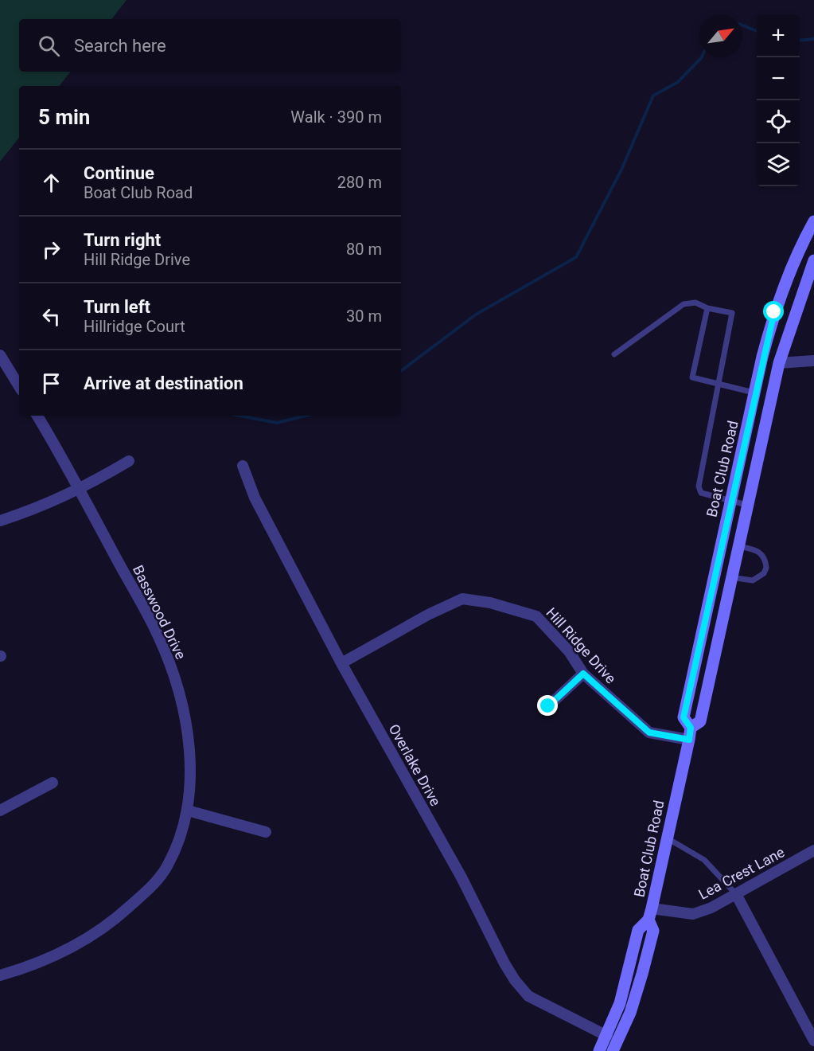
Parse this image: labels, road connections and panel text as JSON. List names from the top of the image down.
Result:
{
  "streets": {
    "main road": ["Boat Club Road"],
    "street": [
      "Basswood Drive",
      "Hill Ridge Drive",
      "Overlake Drive",
      "Lea Crest Lane"
    ]
  },
  "crossings": [
    ["Boat Club Road", "Hill Ridge Drive"],
    ["Boat Club Road", "Overlake Drive"],
    ["Boat Club Road", "Lea Crest Lane"],
    ["Hill Ridge Drive", "Overlake Drive"]
  ],
  "north": "top right",
  "page": {
    "map_buttons": ["+", "−"],
    "search": "Search here",
    "heading": ["5 min", "Walk · 390 m"],
    "list": [
      ["Continue", "Boat Club Road", "280 m"],
      ["Turn right", "Hill Ridge Drive", "80 m"],
      ["Turn left", "Hillridge Court", "30 m"],
      "Arrive at destination"
    ]
  }
}
